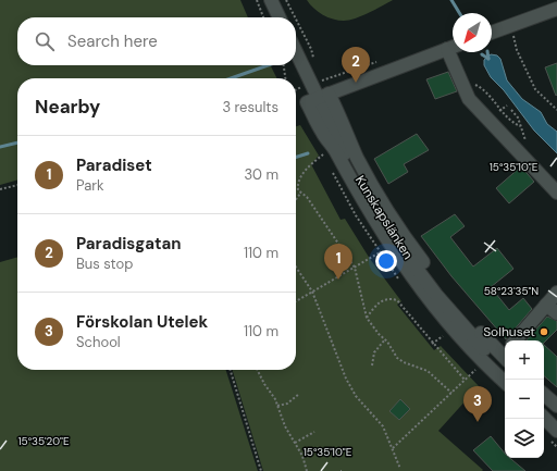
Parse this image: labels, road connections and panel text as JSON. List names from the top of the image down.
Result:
{
  "streets": {
    "street": ["Kunskapslänken"]
  },
  "places": ["Solhuset"],
  "north": "bottom left",
  "page": {
    "search": "Search here",
    "pins": ["2", "1", "3"],
    "heading": ["Nearby", "3 results"],
    "list": [
      {
        "mark": "1",
        "name": "Paradiset",
        "note": "Park",
        "value": "30 m"
      },
      {
        "mark": "2",
        "name": "Paradisgatan",
        "note": "Bus stop",
        "value": "110 m"
      },
      {
        "mark": "3",
        "name": "Förskolan Utelek",
        "note": "School",
        "value": "110 m"
      }
    ],
    "map_buttons": ["+", "−"]
  },
  "coordinates": ["15°35'10\"E", "58°23'35\"N", "15°35'20\"E"]
}
